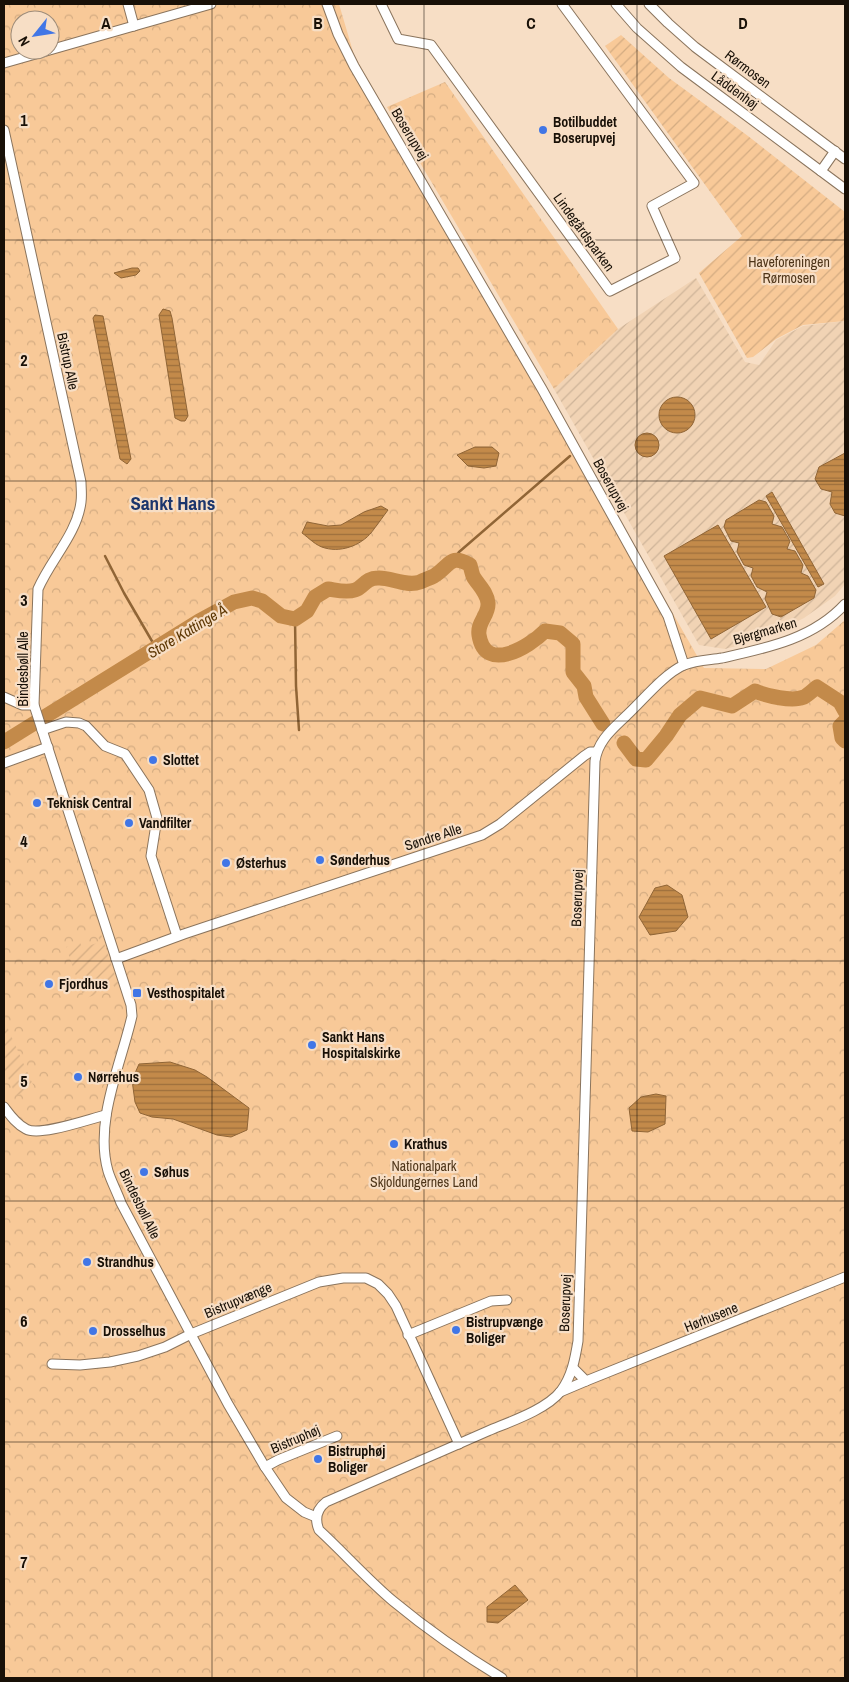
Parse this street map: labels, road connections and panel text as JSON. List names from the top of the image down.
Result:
{
  "streets": {
    "street": [
      "Rørmosen",
      "Låddenhøj",
      "Boserupvej",
      "Lindegårdsparken",
      "Bistrup Alle",
      "Bjergmarken",
      "Bindesbøll Alle",
      "Søndre Alle",
      "Bistrupvænge",
      "Hørhusene",
      "Bistruphøj"
    ]
  },
  "crossings": [
    ["Boserupvej", "Bjergmarken"],
    ["Boserupvej", "Bindesbøll Alle"],
    ["Boserupvej", "Søndre Alle"],
    ["Boserupvej", "Bistrupvænge"],
    ["Boserupvej", "Hørhusene"],
    ["Bistrup Alle", "Bindesbøll Alle"],
    ["Bindesbøll Alle", "Søndre Alle"],
    ["Bindesbøll Alle", "Bistrupvænge"],
    ["Bindesbøll Alle", "Bistruphøj"]
  ],
  "districts": ["Sankt Hans"],
  "water": ["Store Kattinge Å"],
  "parks": ["Haveforeningen Rørmosen", "Nationalpark Skjoldungernes Land"],
  "places": {
    "other": [
      "Botilbuddet Boserupvej",
      "Slottet",
      "Teknisk Central",
      "Vandfilter",
      "Sønderhus",
      "Østerhus",
      "Fjordhus",
      "Sankt Hans Hospitalskirke",
      "Nørrehus",
      "Krathus",
      "Søhus",
      "Strandhus",
      "Bistrupvænge Boliger",
      "Drosselhus",
      "Bistruphøj Boliger"
    ],
    "transit": ["Vesthospitalet"]
  },
  "north": "bottom left",
  "grid": {
    "columns": [
      "A",
      "B",
      "C",
      "D"
    ],
    "rows": [
      "1",
      "2",
      "3",
      "4",
      "5",
      "6",
      "7"
    ]
  }
}
